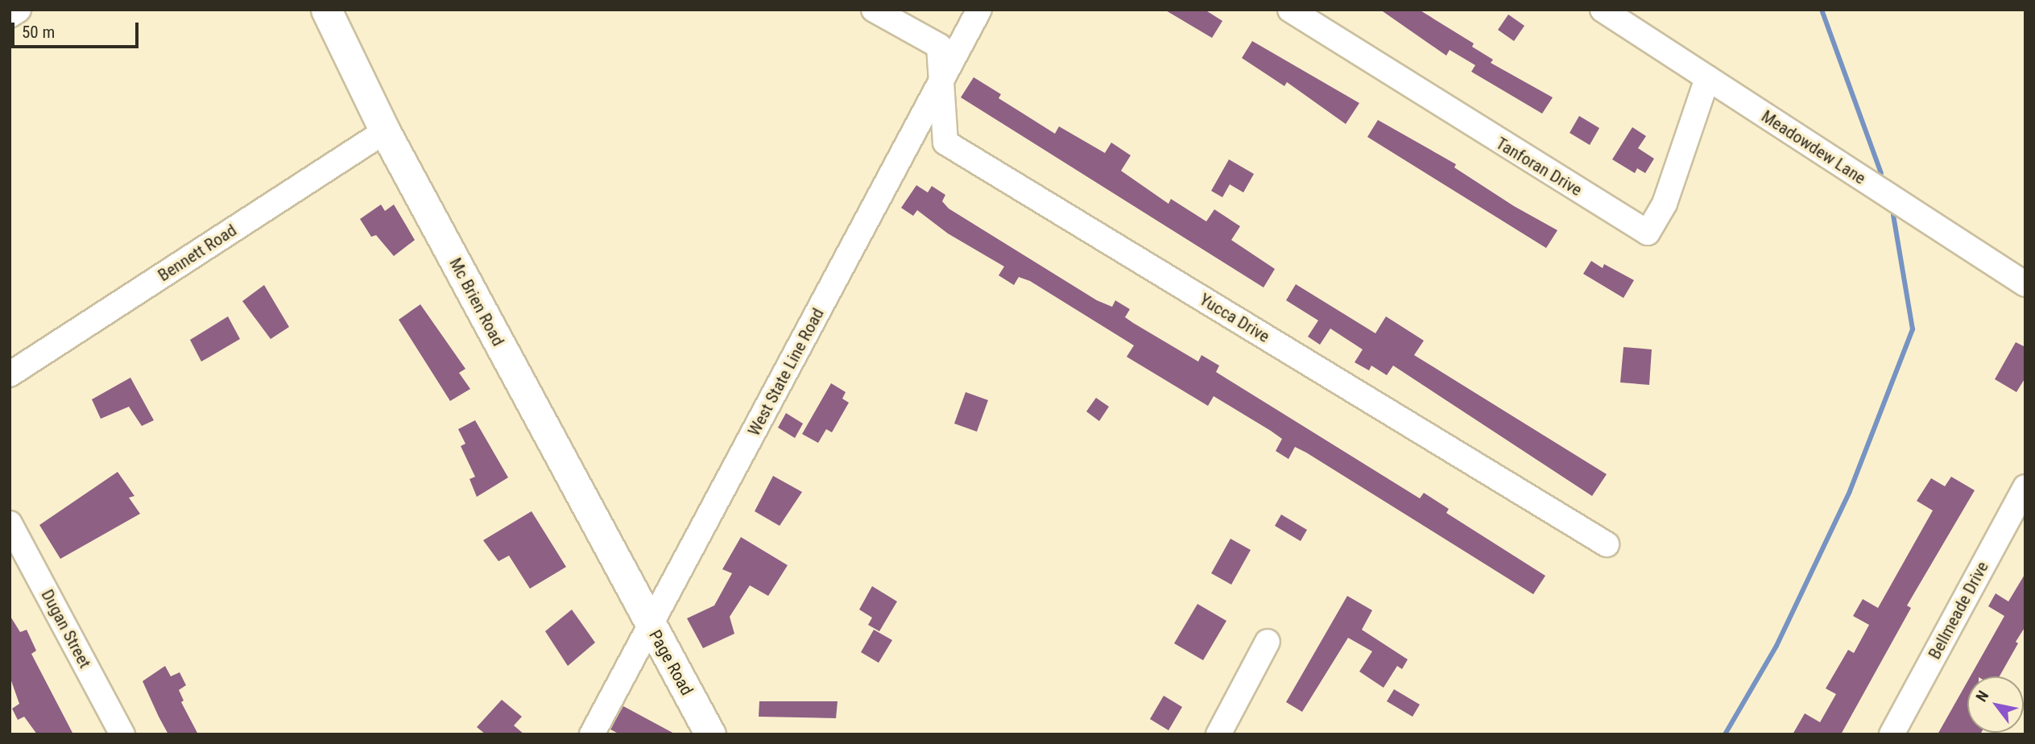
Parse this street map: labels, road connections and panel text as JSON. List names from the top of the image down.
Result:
{
  "streets": {
    "main road": ["Mc Brien Road", "Page Road"],
    "street": [
      "Meadowdew Lane",
      "Tanforan Drive",
      "Bennett Road",
      "Yucca Drive",
      "West State Line Road",
      "Bellmeade Drive",
      "Dugan Street"
    ]
  },
  "crossings": [
    ["Meadowdew Lane", "Tanforan Drive"],
    ["Bennett Road", "Mc Brien Road"],
    ["Mc Brien Road", "Page Road"],
    ["Yucca Drive", "West State Line Road"],
    ["West State Line Road", "Page Road"]
  ],
  "scale_bar": "50 m",
  "north": "top left"
}
